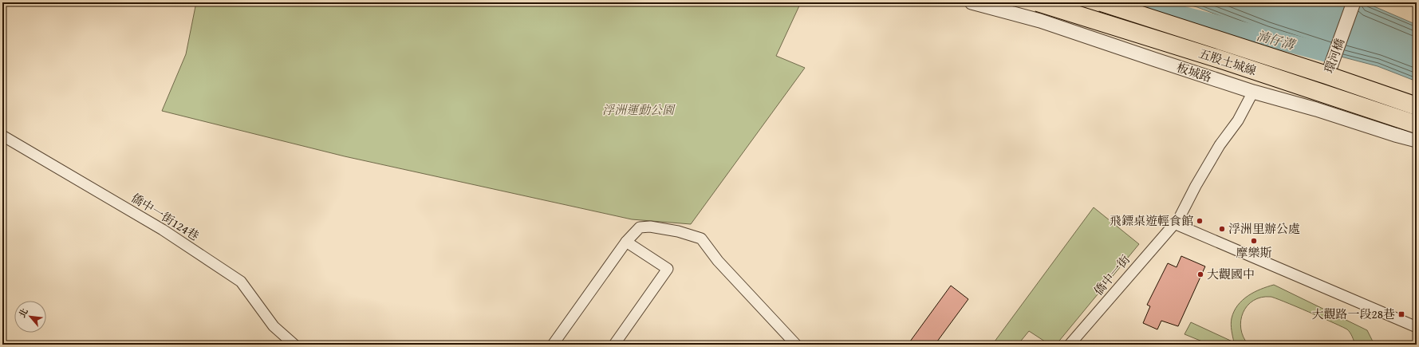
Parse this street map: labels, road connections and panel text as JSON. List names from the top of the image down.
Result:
{
  "streets": {
    "highway": ["五股土城線"],
    "street": [
      "環河橋",
      "板城路",
      "僑中一街124巷",
      "僑中一街"
    ]
  },
  "crossings": [
    ["環河橋", "板城路"]
  ],
  "water": ["湳仔溝"],
  "parks": ["浮洲運動公園"],
  "places": {
    "other": [
      "飛鏢桌遊輕食館",
      "浮洲里辦公處",
      "摩樂斯",
      "大觀國中"
    ],
    "transit": ["大觀路一段28巷"]
  },
  "north": "top left"
}
